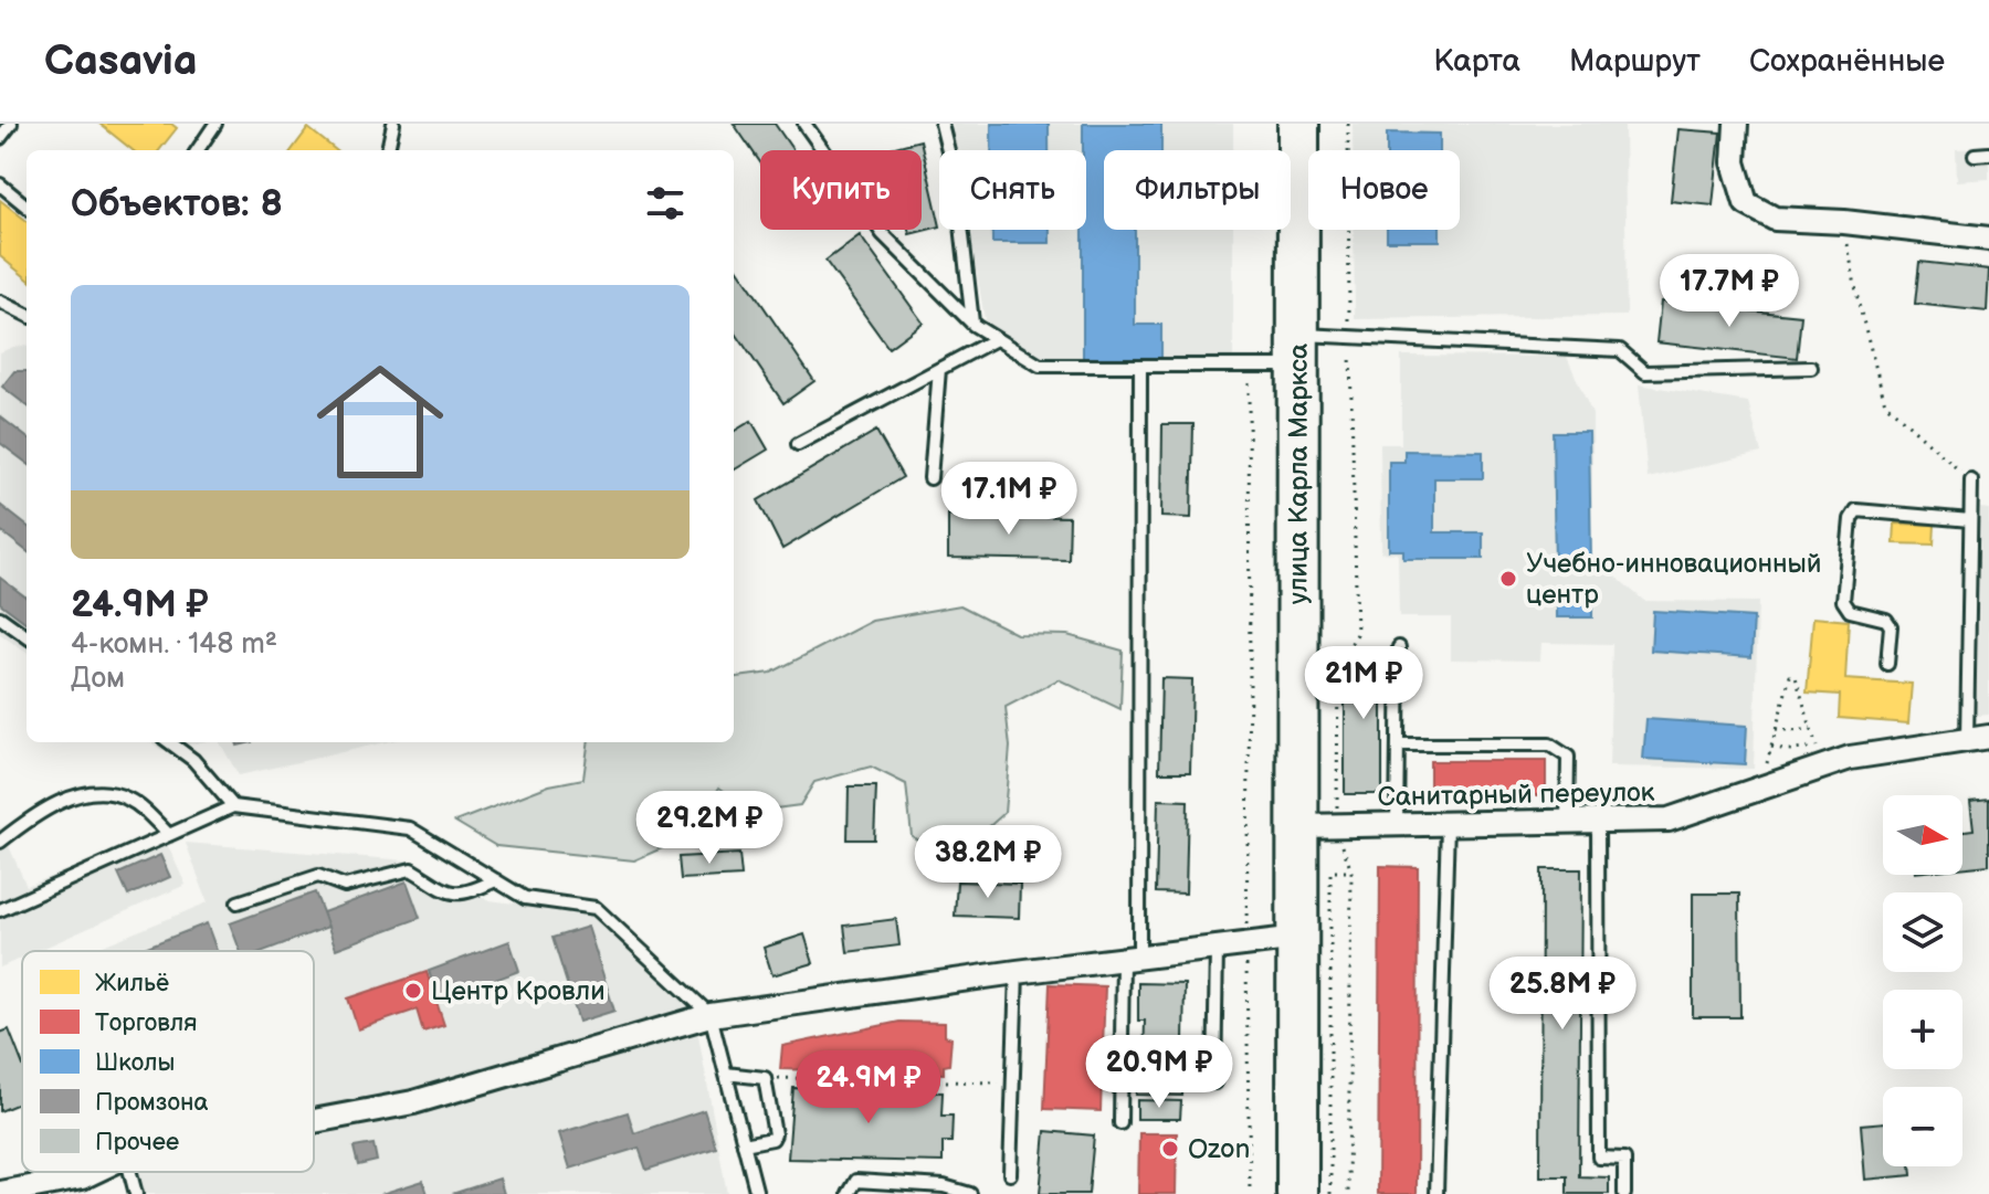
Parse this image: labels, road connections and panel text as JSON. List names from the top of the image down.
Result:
{
  "streets": {
    "highway": ["улица Карла Маркса"],
    "street": ["Санитарный переулок"]
  },
  "crossings": [
    ["улица Карла Маркса", "Санитарный переулок"]
  ],
  "places": ["Учебно-инновационный центр", "Центр Кровли", "Ozon"],
  "legend": [
    "Жильё",
    "Торговля",
    "Школы",
    "Промзона",
    "Прочее"
  ],
  "north": "right",
  "page": {
    "header": "Casavia",
    "nav": ["Карта", "Маршрут", "Сохранённые"],
    "chip": [
      "Купить",
      "Снять",
      "Фильтры",
      "Новое"
    ],
    "heading": "Объектов: 8",
    "price": [
      "17.7M ₽",
      "17.1M ₽",
      "21M ₽",
      "29.2M ₽",
      "38.2M ₽",
      "25.8M ₽",
      "20.9M ₽",
      "24.9M ₽"
    ],
    "list": [
      {
        "name": "24.9M ₽",
        "note": "4-комн. · 148 m² · Дом"
      }
    ],
    "map_buttons": ["+", "−"]
  }
}
